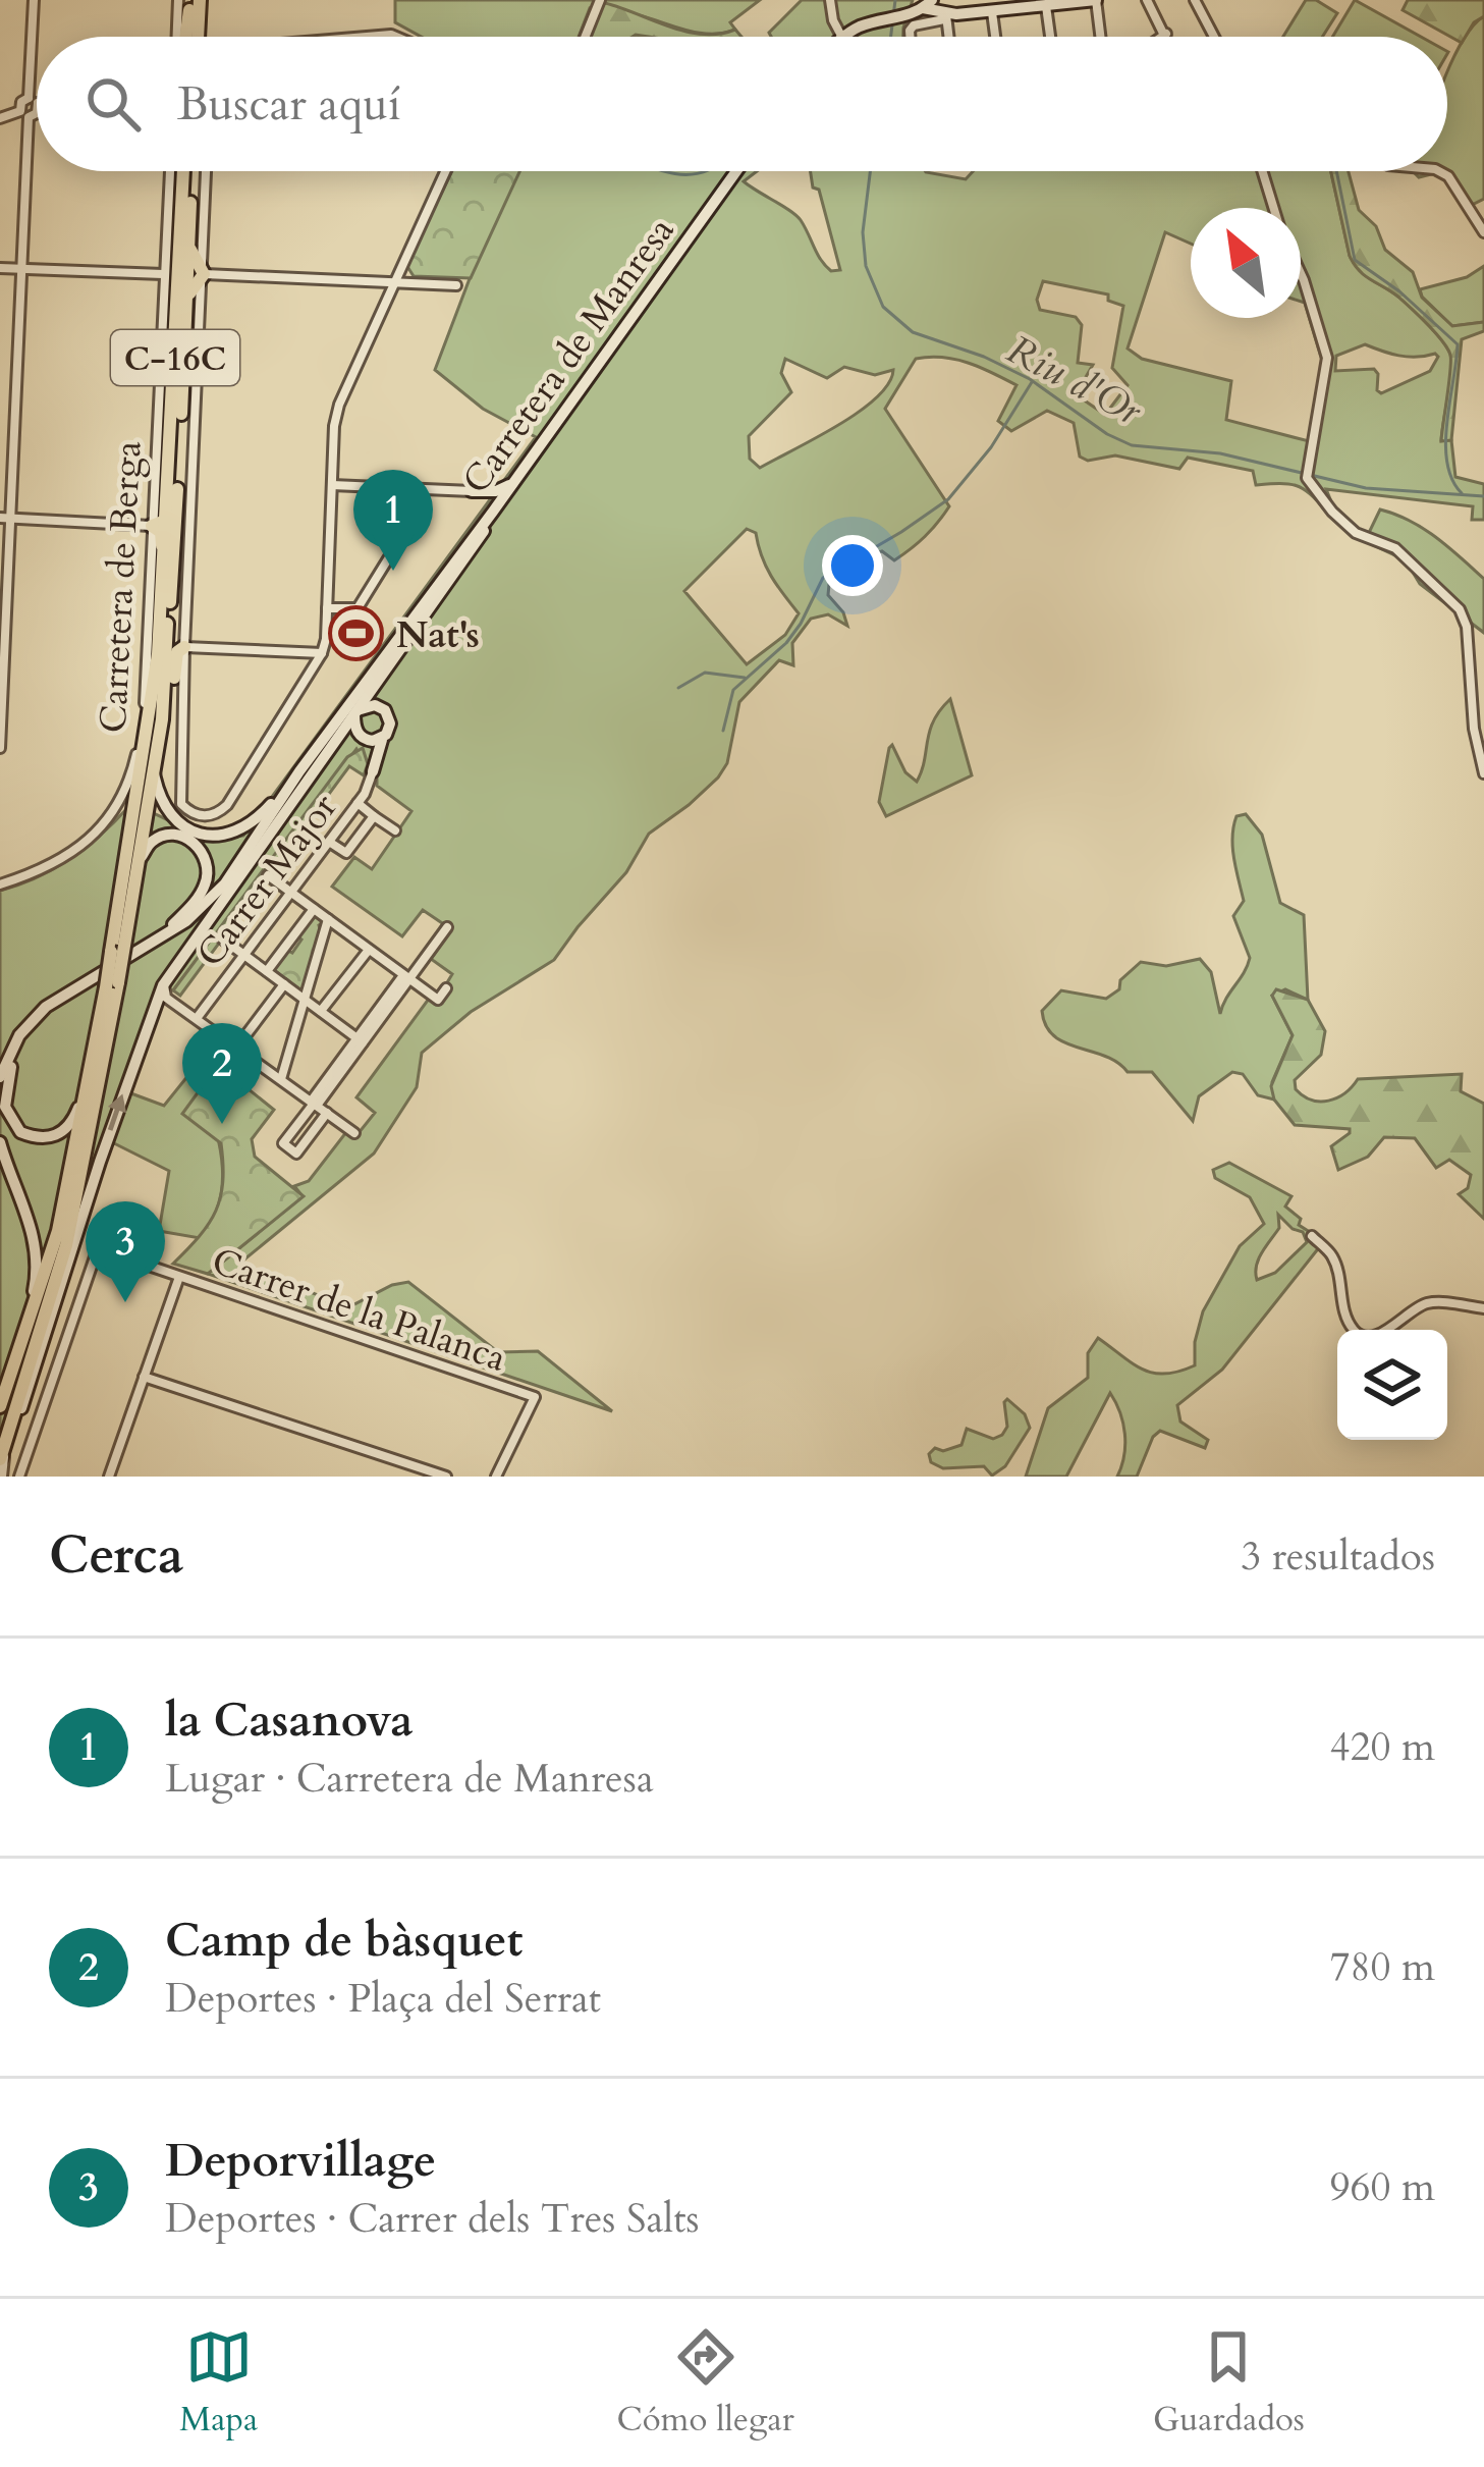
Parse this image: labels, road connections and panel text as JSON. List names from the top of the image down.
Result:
{
  "streets": {
    "main road": ["Carretera de Manresa", "C-16C"],
    "street": ["Carretera de Berga", "Carrer Major", "Carrer de la Palanca"]
  },
  "crossings": [
    ["C-16C", "Carretera de Berga"]
  ],
  "water": ["Riu d'Or"],
  "places": {
    "sports": ["Nat's"]
  },
  "north": "top left",
  "page": {
    "search": "Buscar aquí",
    "pins": ["1", "2", "3"],
    "heading": ["Cerca", "3 resultados"],
    "list": [
      {
        "mark": "1",
        "name": "la Casanova",
        "note": "Lugar · Carretera de Manresa",
        "value": "420 m"
      },
      {
        "mark": "2",
        "name": "Camp de bàsquet",
        "note": "Deportes · Plaça del Serrat",
        "value": "780 m"
      },
      {
        "mark": "3",
        "name": "Deporvillage",
        "note": "Deportes · Carrer dels Tres Salts",
        "value": "960 m"
      }
    ],
    "nav": ["Mapa", "Cómo llegar", "Guardados"]
  }
}
